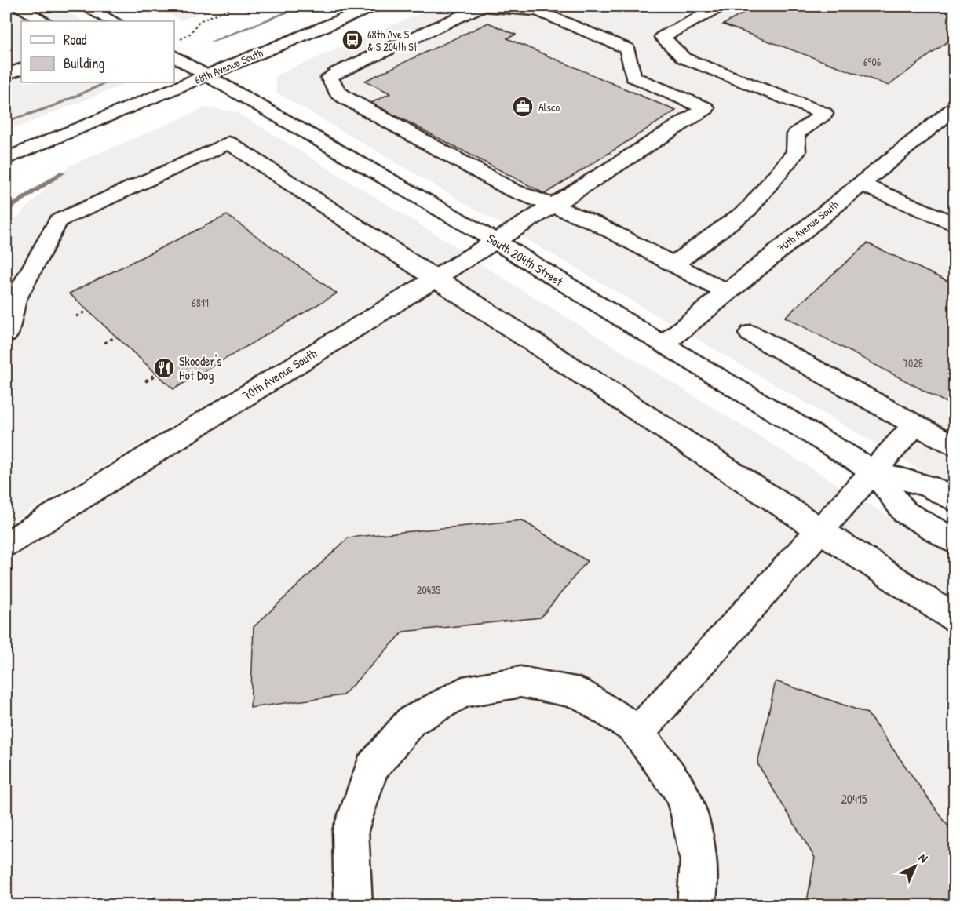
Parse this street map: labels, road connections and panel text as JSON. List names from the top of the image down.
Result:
{
  "streets": {
    "street": ["68th Avenue South", "70th Avenue South", "South 204th Street"]
  },
  "crossings": [
    ["68th Avenue South", "South 204th Street"],
    ["70th Avenue South", "South 204th Street"]
  ],
  "places": {
    "bus stop": ["68th Ave S & S 204th St"],
    "office": ["Alsco"],
    "restaurant": ["Skooder's Hot Dog"]
  },
  "house_numbers": [
    "6906",
    "6811",
    "7028",
    "20435",
    "20415"
  ],
  "legend": ["Road", "Building"],
  "north": "top right"
}
